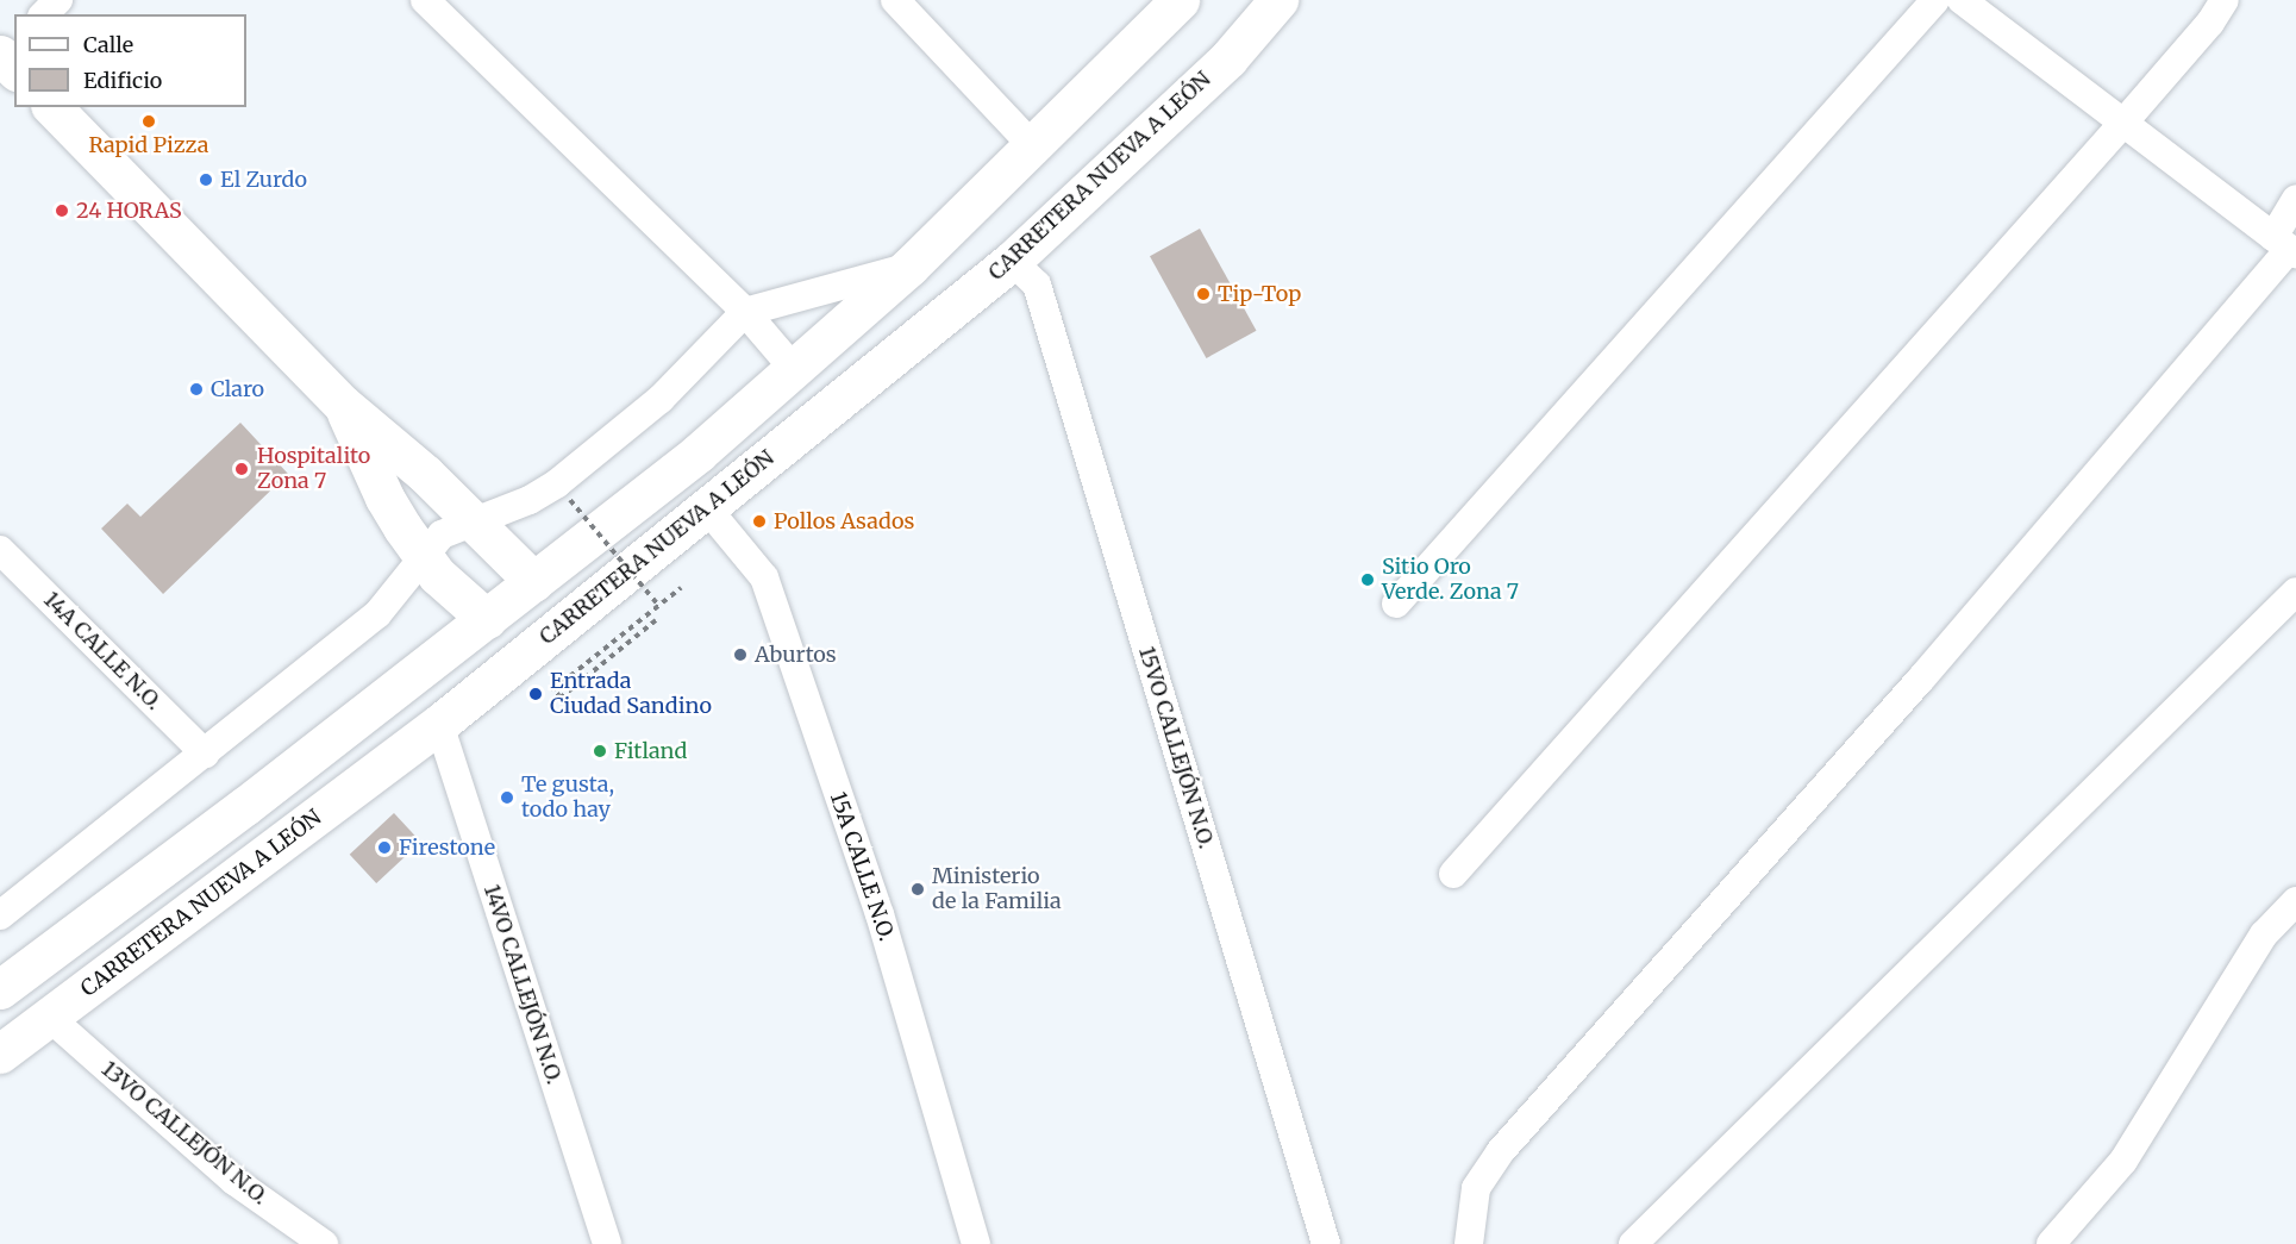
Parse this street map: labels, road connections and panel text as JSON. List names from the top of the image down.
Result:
{
  "streets": {
    "main road": ["CARRETERA NUEVA A LEÓN"],
    "street": [
      "14A CALLE N.O.",
      "15VO CALLEJÓN N.O.",
      "15A CALLE N.O.",
      "14VO CALLEJÓN N.O.",
      "13VO CALLEJÓN N.O."
    ]
  },
  "crossings": [
    ["CARRETERA NUEVA A LEÓN", "15VO CALLEJÓN N.O."],
    ["CARRETERA NUEVA A LEÓN", "15A CALLE N.O."],
    ["CARRETERA NUEVA A LEÓN", "14VO CALLEJÓN N.O."],
    ["CARRETERA NUEVA A LEÓN", "13VO CALLEJÓN N.O."]
  ],
  "places": [
    "Rapid Pizza",
    "El Zurdo",
    "24 HORAS",
    "Tip-Top",
    "Claro",
    "Hospitalito Zona 7",
    "Pollos Asados",
    "Sitio Oro Verde. Zona 7",
    "Aburtos",
    "Entrada Ciudad Sandino",
    "Fitland",
    "Te gusta, todo hay",
    "Firestone",
    "Ministerio de la Familia"
  ],
  "legend": ["Calle", "Edificio"]
}
